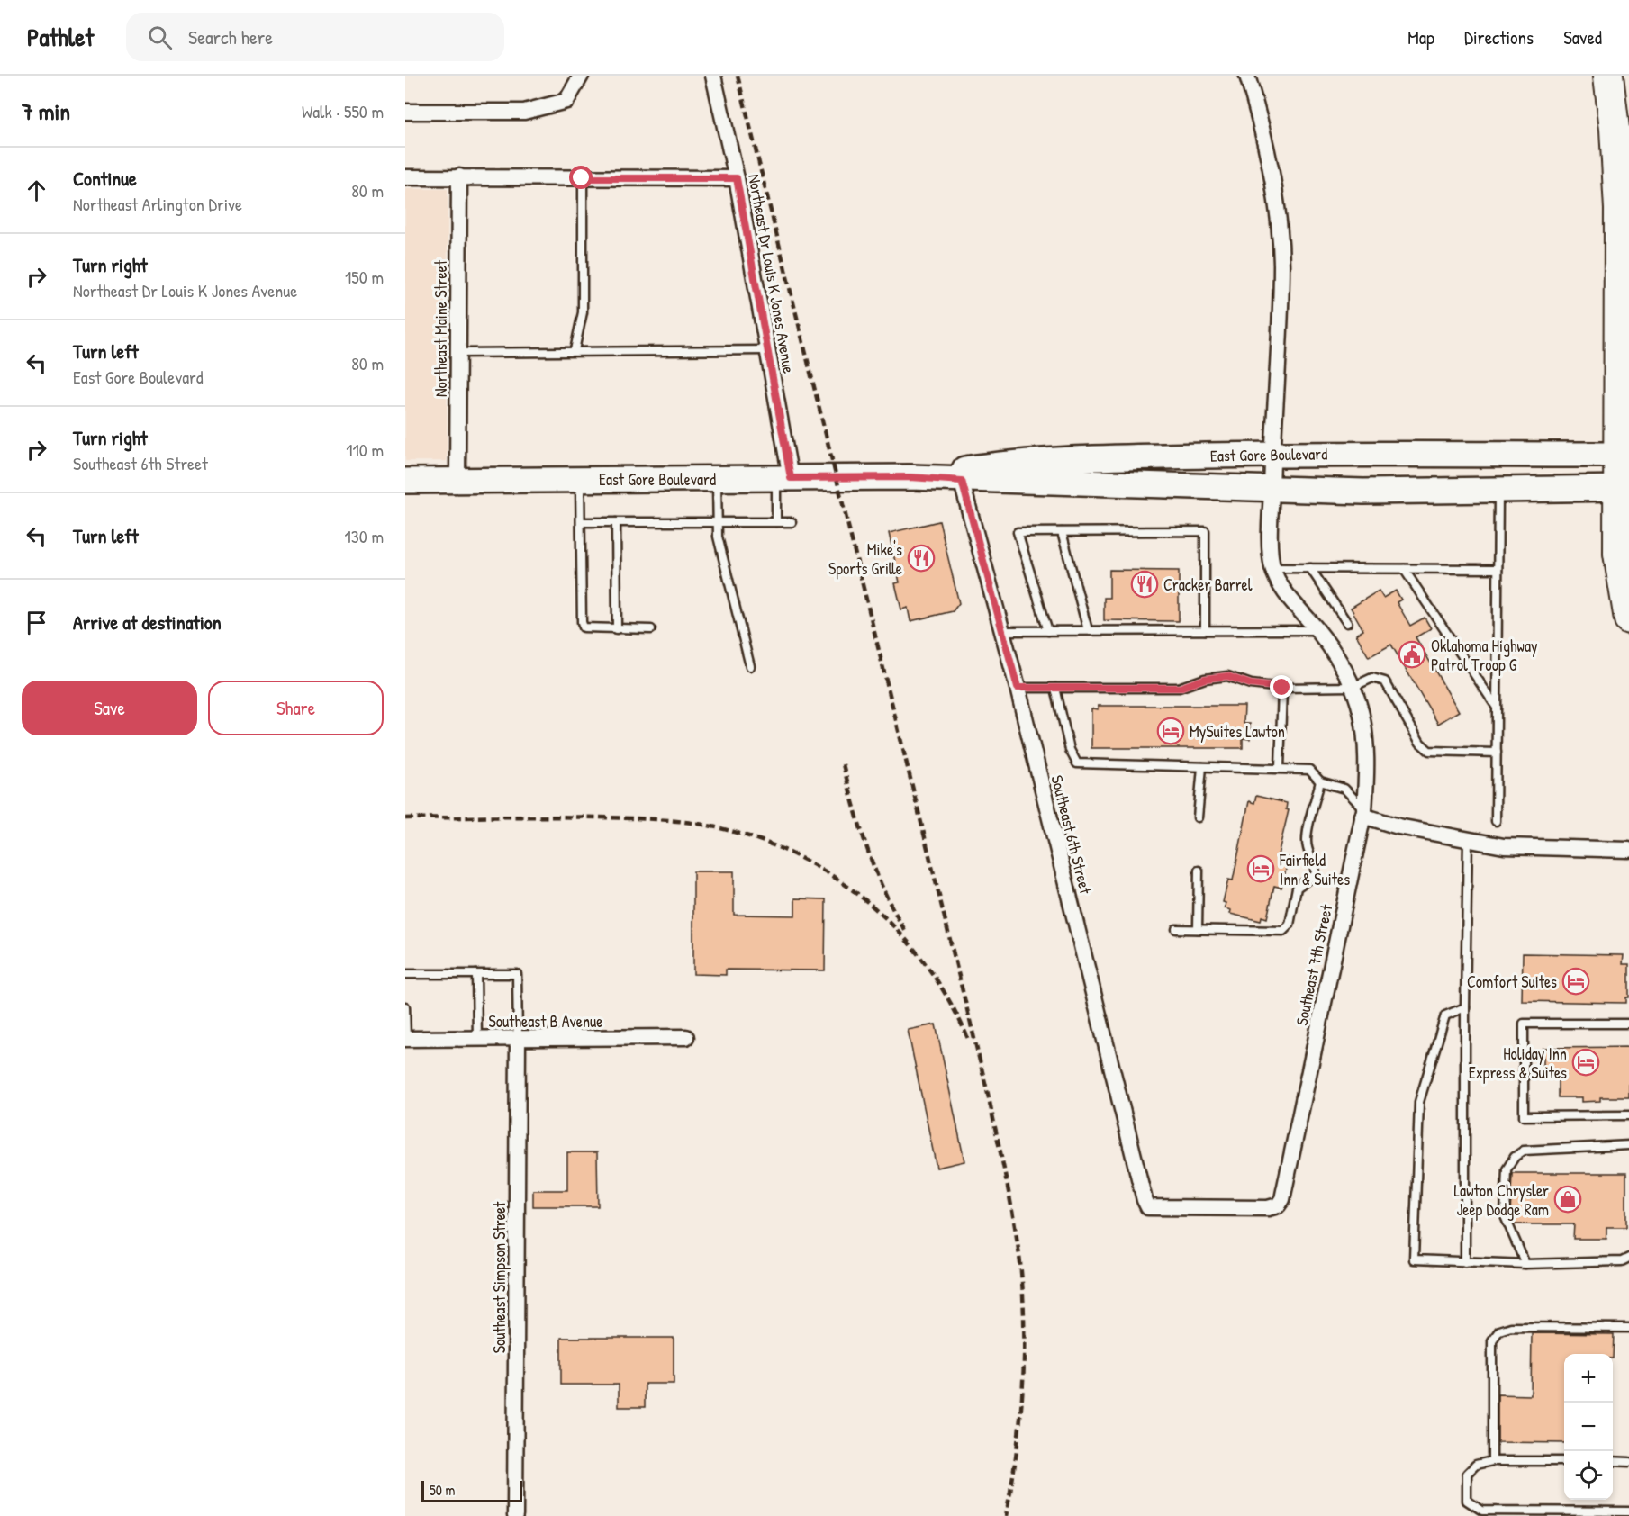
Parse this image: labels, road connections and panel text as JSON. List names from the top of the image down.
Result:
{
  "streets": {
    "main road": ["East Gore Boulevard"],
    "street": [
      "Northeast Dr Louis K Jones Avenue",
      "Northeast Maine Street",
      "Southeast 6th Street",
      "Southeast 7th Street",
      "Southeast B Avenue",
      "Southeast Simpson Street"
    ]
  },
  "crossings": [
    ["Northeast Dr Louis K Jones Avenue", "East Gore Boulevard"],
    ["Northeast Maine Street", "East Gore Boulevard"],
    ["East Gore Boulevard", "Southeast 6th Street"],
    ["East Gore Boulevard", "Southeast 7th Street"],
    ["Southeast 6th Street", "Southeast 7th Street"],
    ["Southeast B Avenue", "Southeast Simpson Street"]
  ],
  "places": {
    "restaurant": ["Mike's Sports Grille", "Cracker Barrel"],
    "public building": ["Oklahoma Highway Patrol Troop G"],
    "hotel": [
      "MySuites Lawton",
      "Fairfield Inn & Suites",
      "Comfort Suites",
      "Holiday Inn Express & Suites"
    ],
    "shop": ["Lawton Chrysler Jeep Dodge Ram"]
  },
  "scale_bar": "50 m",
  "page": {
    "header": "Pathlet",
    "search": "Search here",
    "nav": ["Map", "Directions", "Saved"],
    "heading": ["7 min", "Walk · 550 m"],
    "list": [
      ["Continue", "Northeast Arlington Drive", "80 m"],
      ["Turn right", "Northeast Dr Louis K Jones Avenue", "150 m"],
      ["Turn left", "East Gore Boulevard", "80 m"],
      ["Turn right", "Southeast 6th Street", "110 m"],
      ["Turn left", "130 m"],
      "Arrive at destination"
    ],
    "buttons": ["Save", "Share"],
    "map_buttons": ["+", "−"],
    "scale": "50 m"
  }
}
